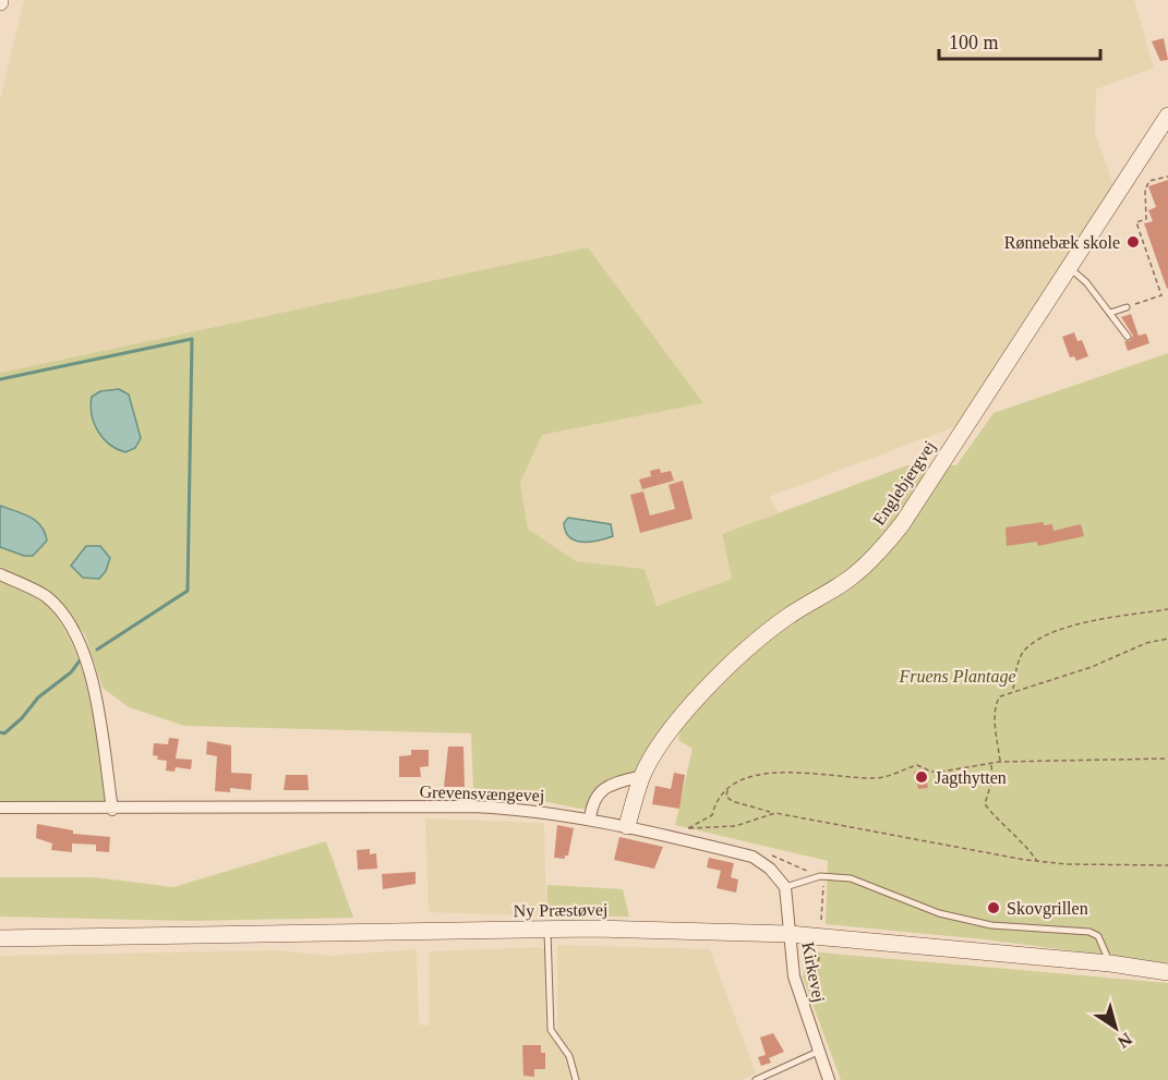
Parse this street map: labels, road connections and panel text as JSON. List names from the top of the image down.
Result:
{
  "streets": {
    "street": [
      "Englebjergvej",
      "Grevensvængevej",
      "Ny Præstøvej",
      "Kirkevej"
    ]
  },
  "crossings": [
    ["Englebjergvej", "Grevensvængevej"],
    ["Ny Præstøvej", "Kirkevej"]
  ],
  "parks": ["Fruens Plantage"],
  "places": ["Rønnebæk skole", "Jagthytten", "Skovgrillen"],
  "scale_bar": "100 m",
  "north": "bottom right"
}
